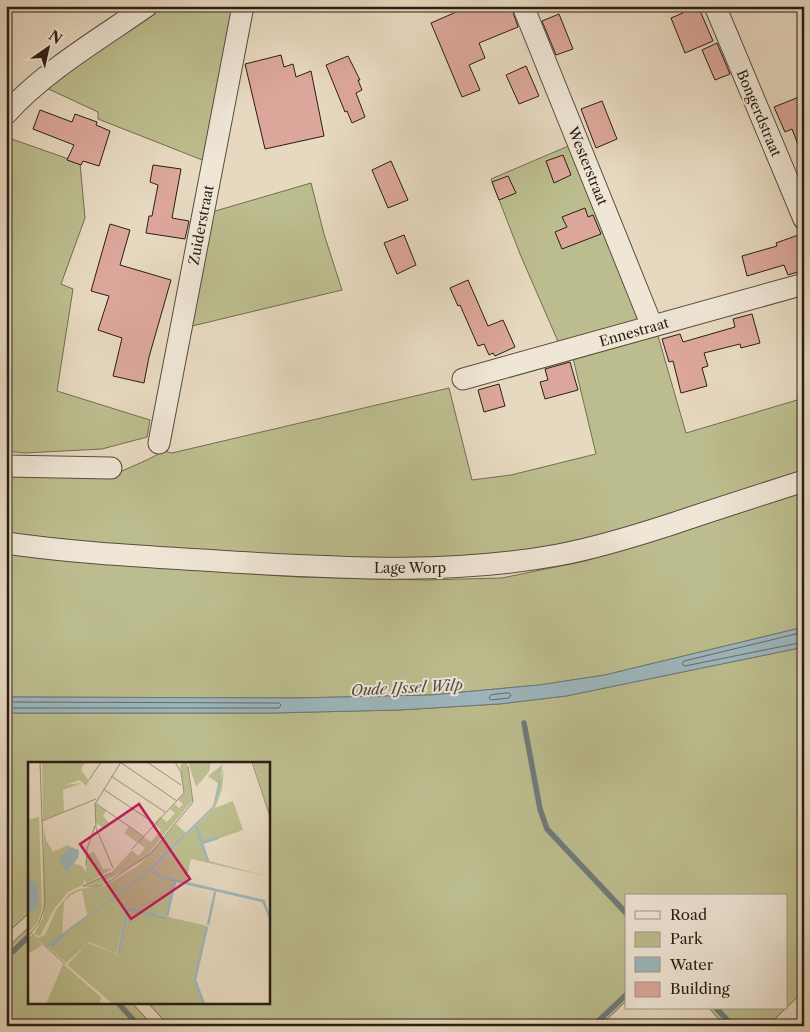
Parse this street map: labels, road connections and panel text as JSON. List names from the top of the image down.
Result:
{
  "streets": {
    "street": [
      "Bongerdstraat",
      "Westerstraat",
      "Zuiderstraat",
      "Ennestraat",
      "Lage Worp"
    ]
  },
  "crossings": [
    ["Westerstraat", "Ennestraat"]
  ],
  "water": ["Oude IJssel Wilp"],
  "legend": [
    "Road",
    "Park",
    "Water",
    "Building"
  ],
  "north": "top right"
}
